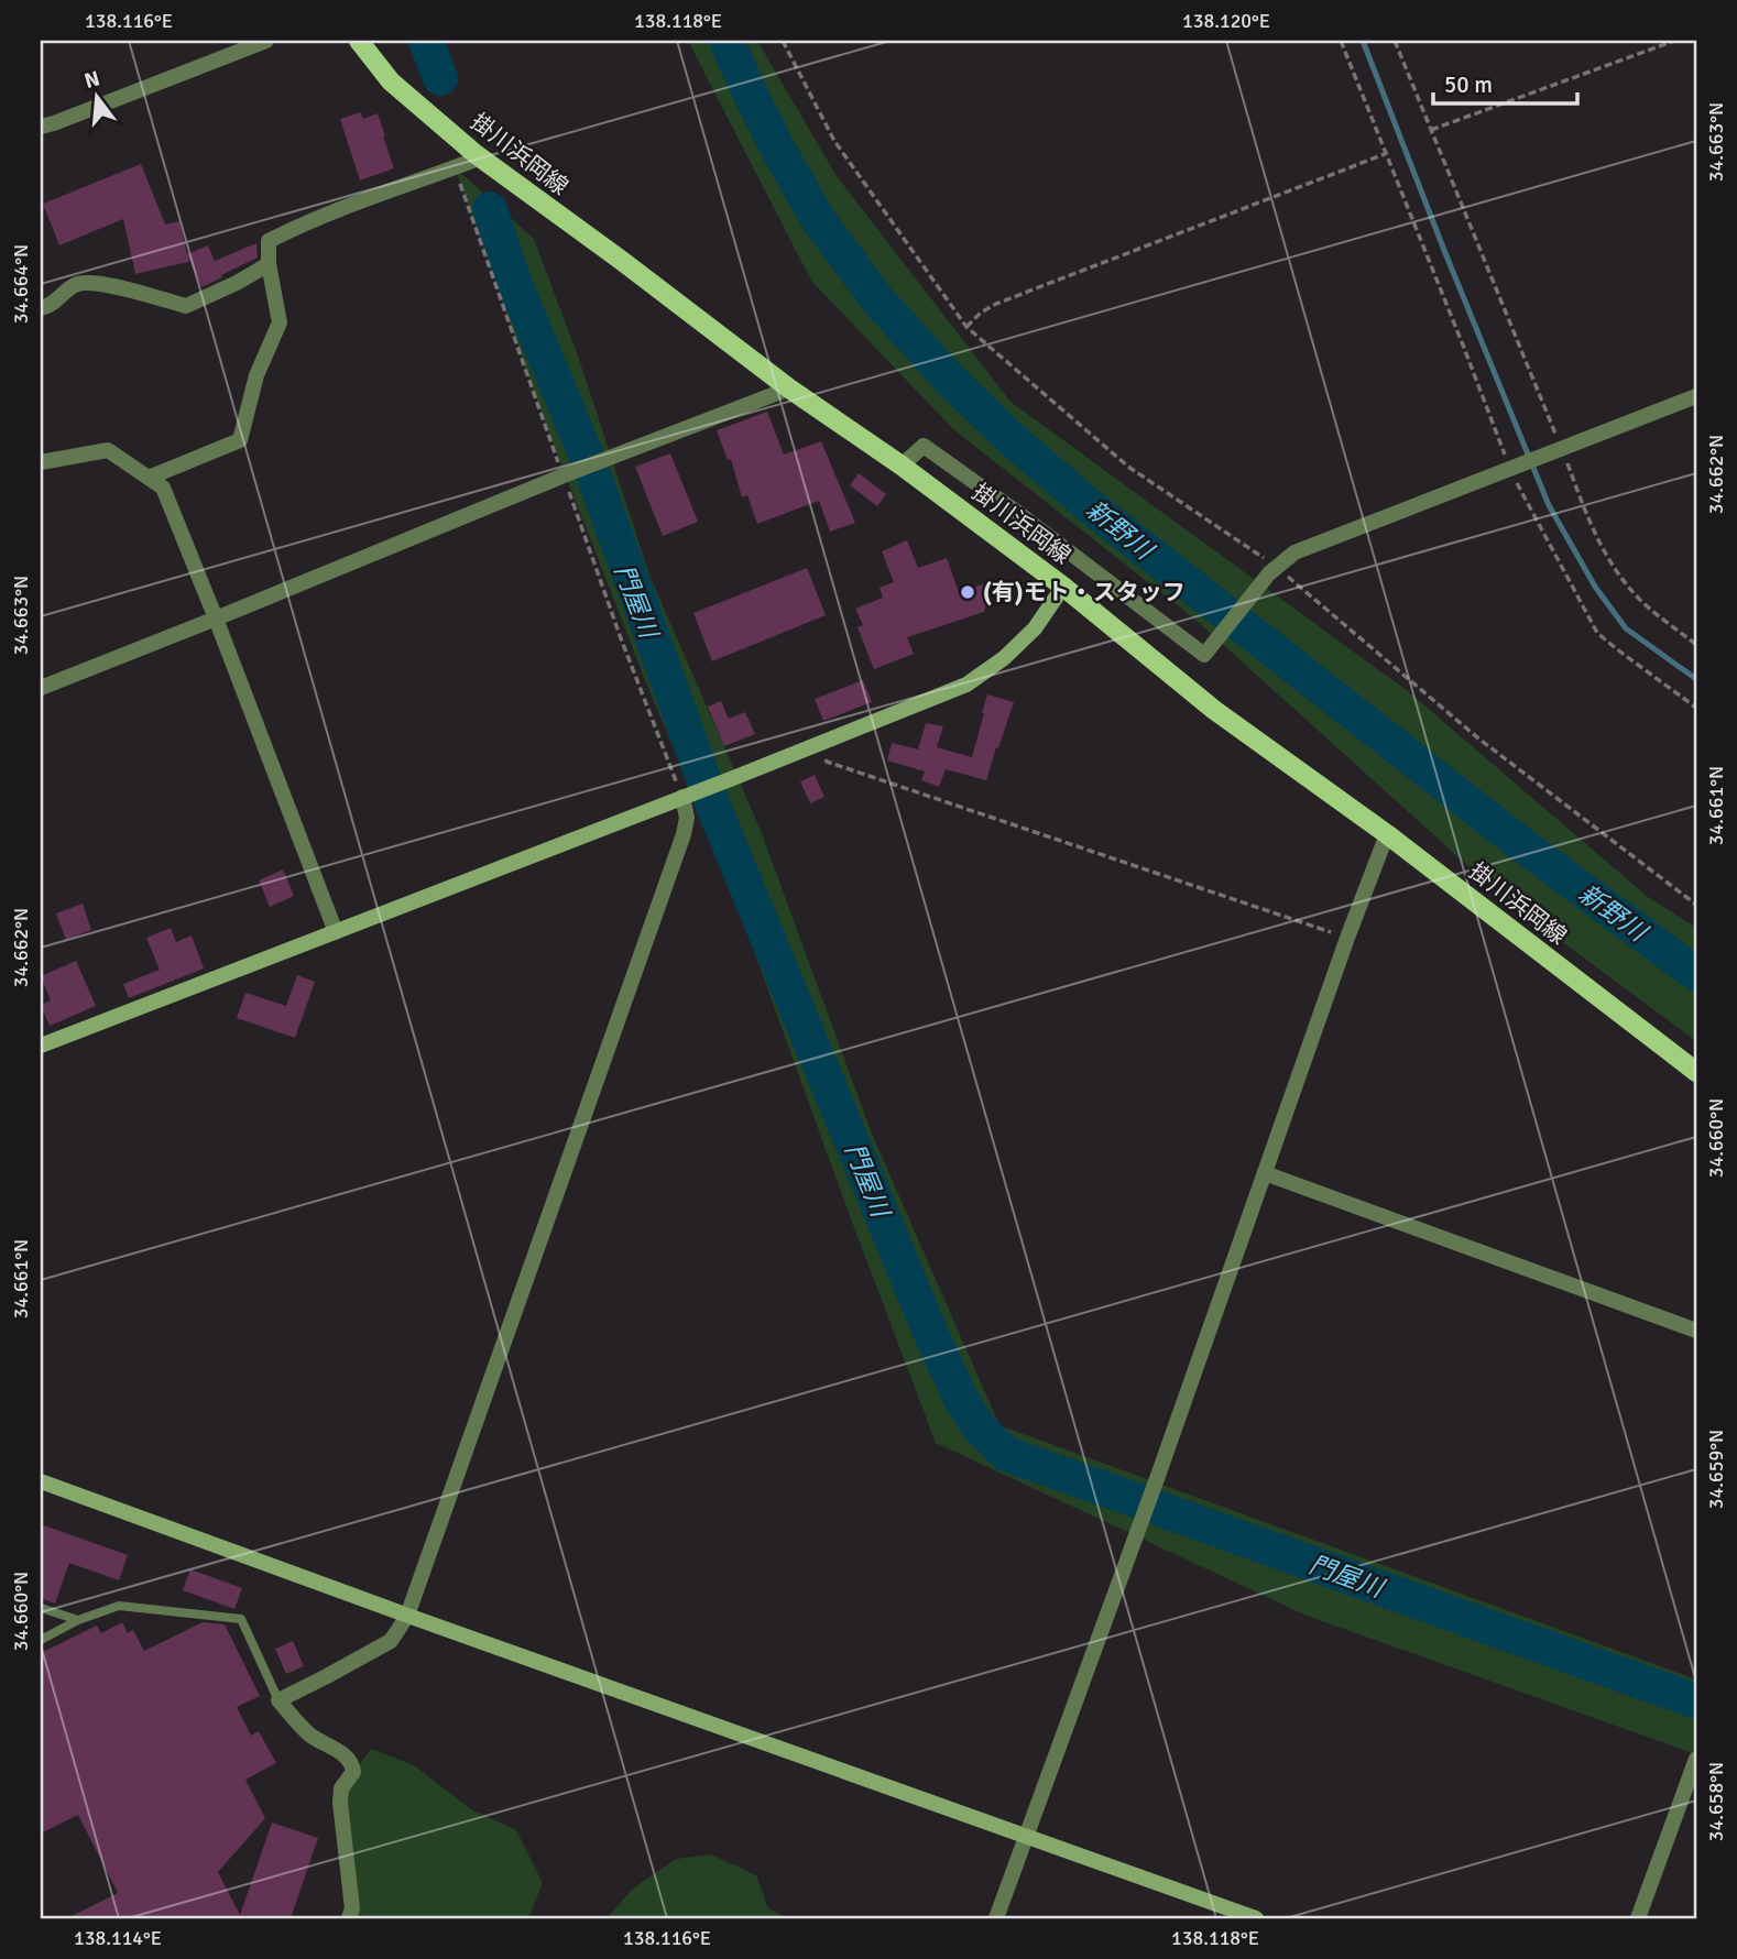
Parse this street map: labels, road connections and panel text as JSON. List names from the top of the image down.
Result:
{
  "streets": {
    "main road": ["掛川浜岡線"]
  },
  "water": ["新野川", "門屋川"],
  "places": ["(有)モト・スタッフ"],
  "scale_bar": "50 m",
  "north": "top",
  "coordinates": [
    "138.116°E",
    "138.118°E",
    "138.120°E",
    "34.663°N",
    "34.664°N",
    "34.662°N",
    "34.661°N",
    "34.660°N",
    "34.659°N",
    "34.658°N",
    "138.114°E"
  ]
}
